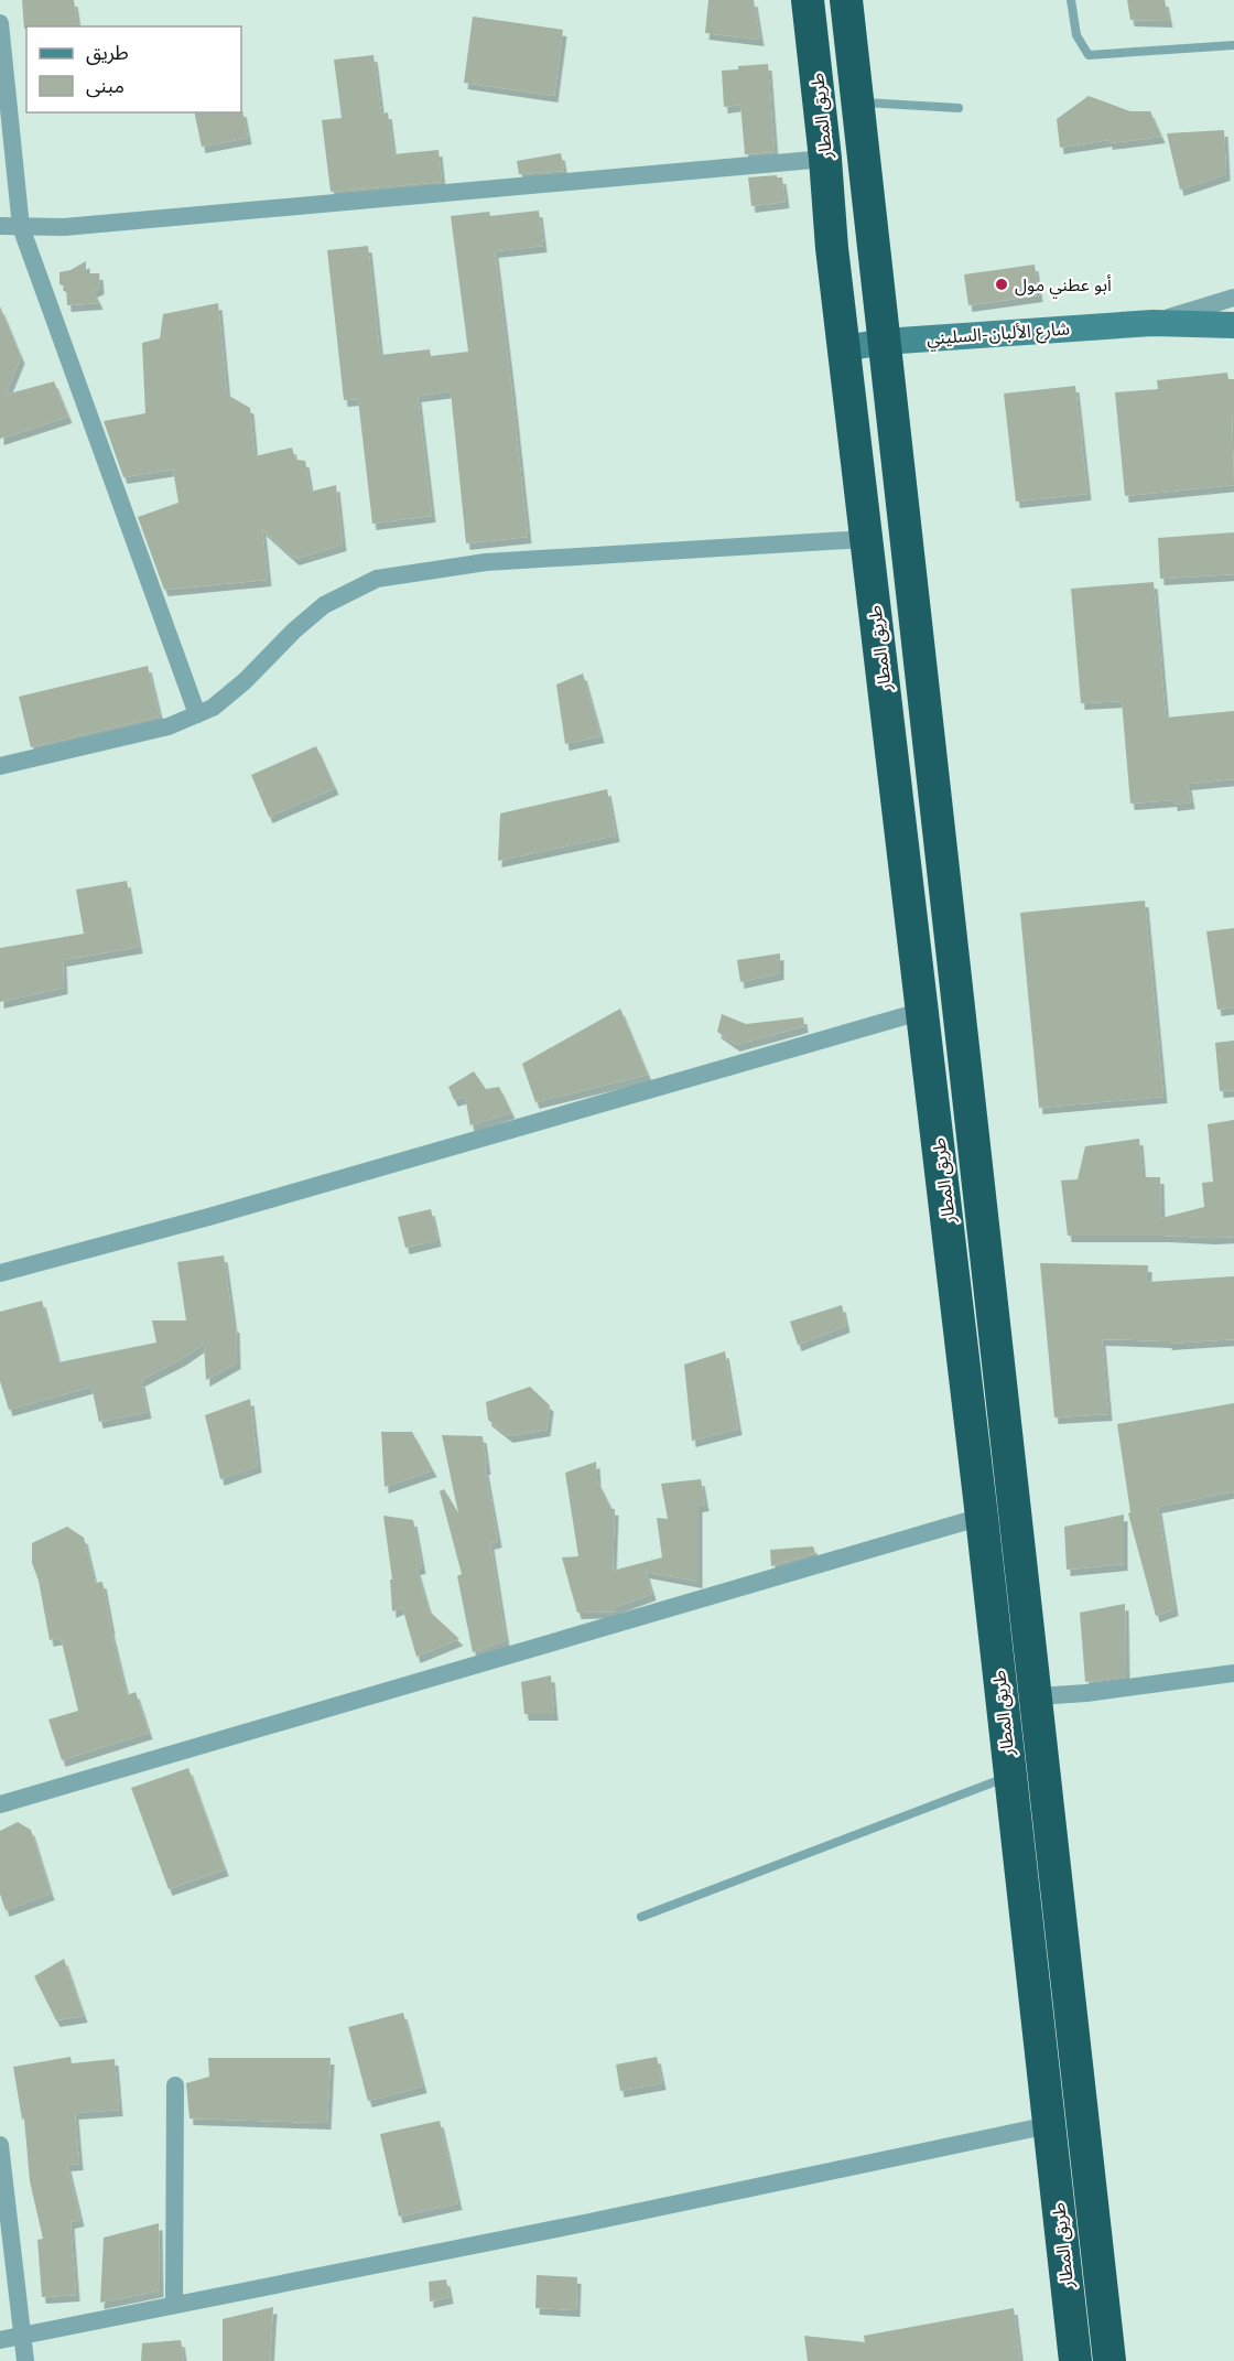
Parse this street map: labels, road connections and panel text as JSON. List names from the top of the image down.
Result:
{
  "streets": {
    "highway": ["طريق المطار"],
    "street": ["شارع الألبان-السليني"]
  },
  "crossings": [
    ["طريق المطار", "شارع الألبان-السليني"]
  ],
  "places": ["أبو عطني مول"],
  "legend": ["طريق", "مبنى"]
}
